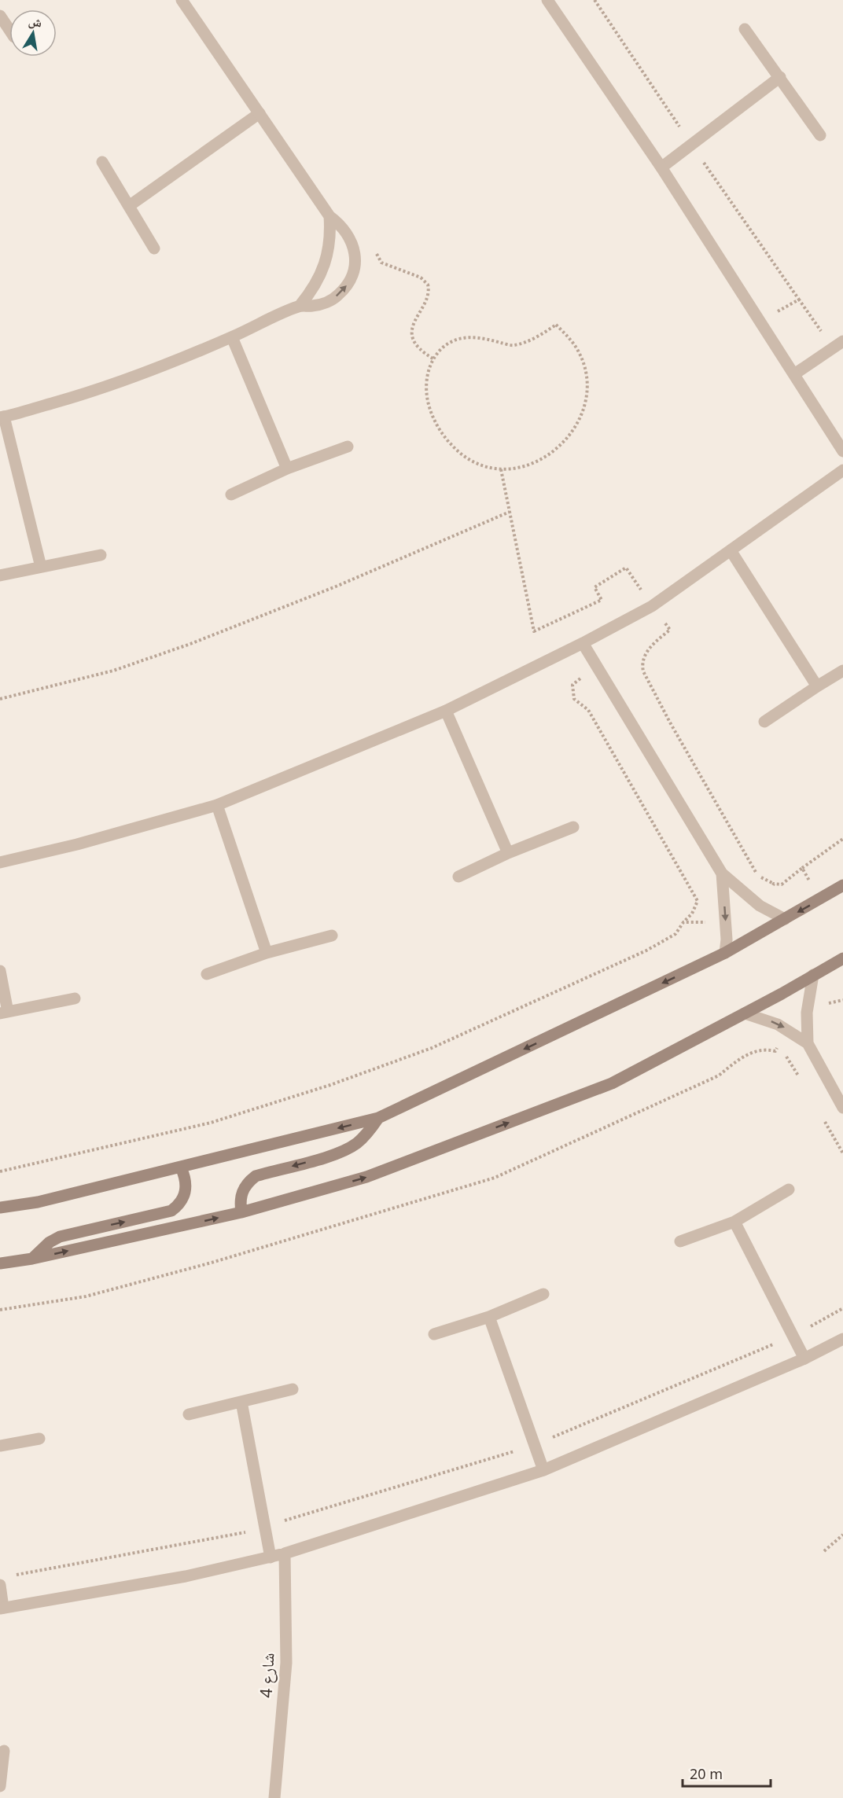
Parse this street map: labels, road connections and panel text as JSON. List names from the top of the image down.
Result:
{
  "streets": {
    "street": ["شارع 4"]
  },
  "scale_bar": "20 m",
  "north": "top"
}
